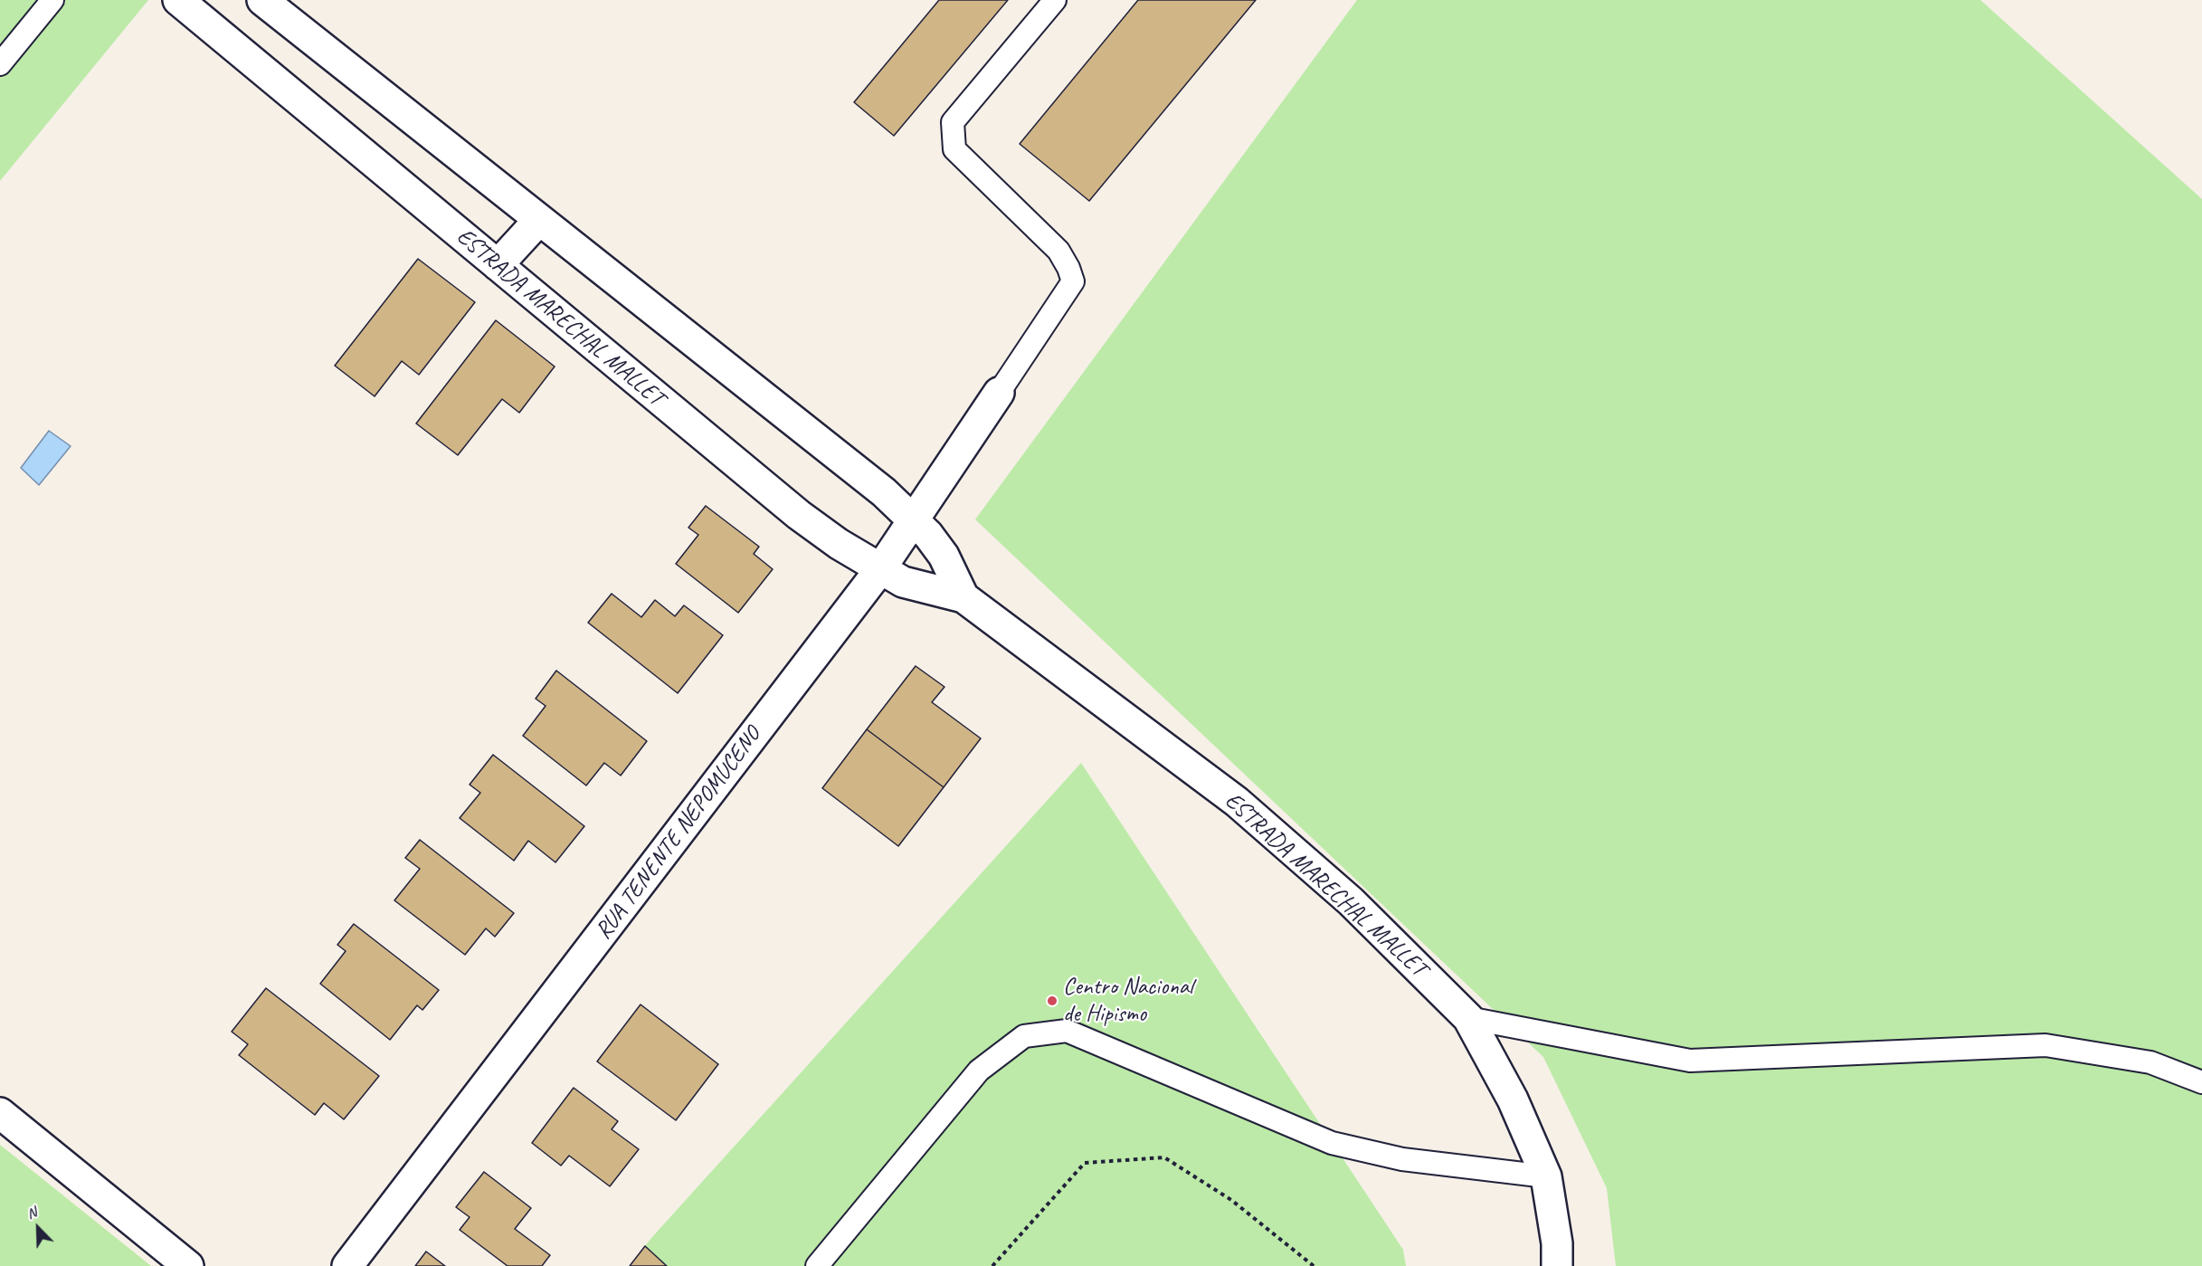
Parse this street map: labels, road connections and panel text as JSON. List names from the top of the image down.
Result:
{
  "streets": {
    "street": ["ESTRADA MARECHAL MALLET", "RUA TENENTE NEPOMUCENO"]
  },
  "crossings": [
    ["ESTRADA MARECHAL MALLET", "RUA TENENTE NEPOMUCENO"]
  ],
  "places": ["Centro Nacional de Hipismo"],
  "north": "top left"
}
